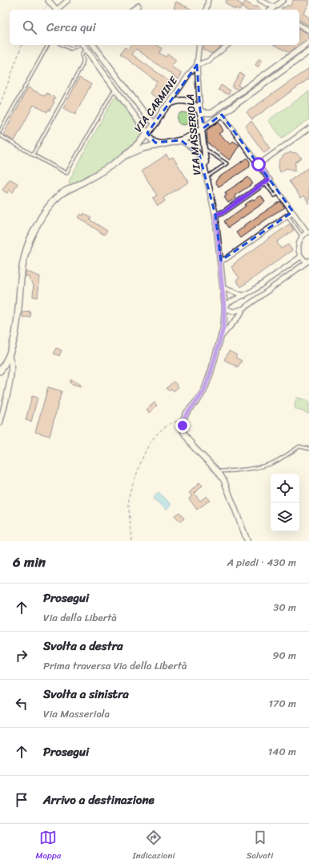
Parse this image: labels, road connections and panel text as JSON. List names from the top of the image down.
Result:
{
  "streets": {
    "main road": ["VIA CARMINE", "VIA MASSERIOLA"]
  },
  "crossings": [
    ["VIA CARMINE", "VIA MASSERIOLA"]
  ],
  "page": {
    "search": "Cerca qui",
    "heading": ["6 min", "A piedi · 430 m"],
    "list": [
      ["Prosegui", "Via della Libertà", "30 m"],
      ["Svolta a destra", "Prima traversa Via della Libertà", "90 m"],
      ["Svolta a sinistra", "Via Masseriola", "170 m"],
      ["Prosegui", "140 m"],
      "Arrivo a destinazione"
    ],
    "nav": ["Mappa", "Indicazioni", "Salvati"]
  }
}
